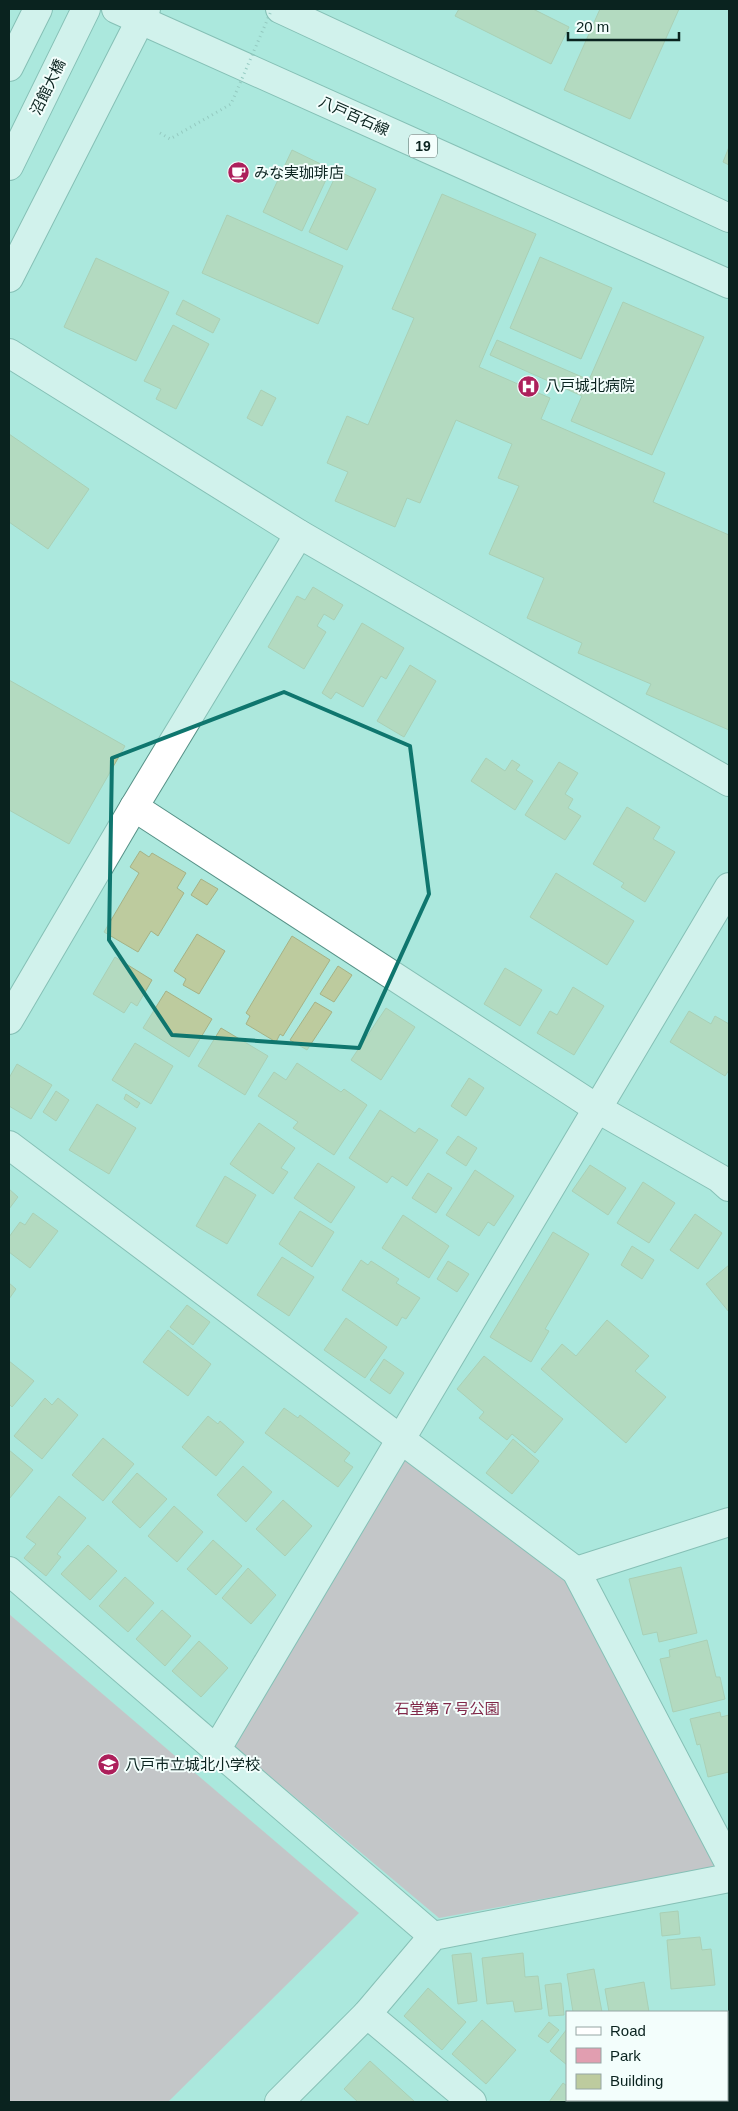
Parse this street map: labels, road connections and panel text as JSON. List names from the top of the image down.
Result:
{
  "streets": {
    "street": ["沼館大橋", "八戸百石線", "19"]
  },
  "parks": ["石堂第７号公園"],
  "places": {
    "cafe": ["みな実珈琲店"],
    "hospital": ["八戸城北病院"],
    "school or university": ["八戸市立城北小学校"]
  },
  "legend": ["Road", "Park", "Building"],
  "scale_bar": "20 m"
}
